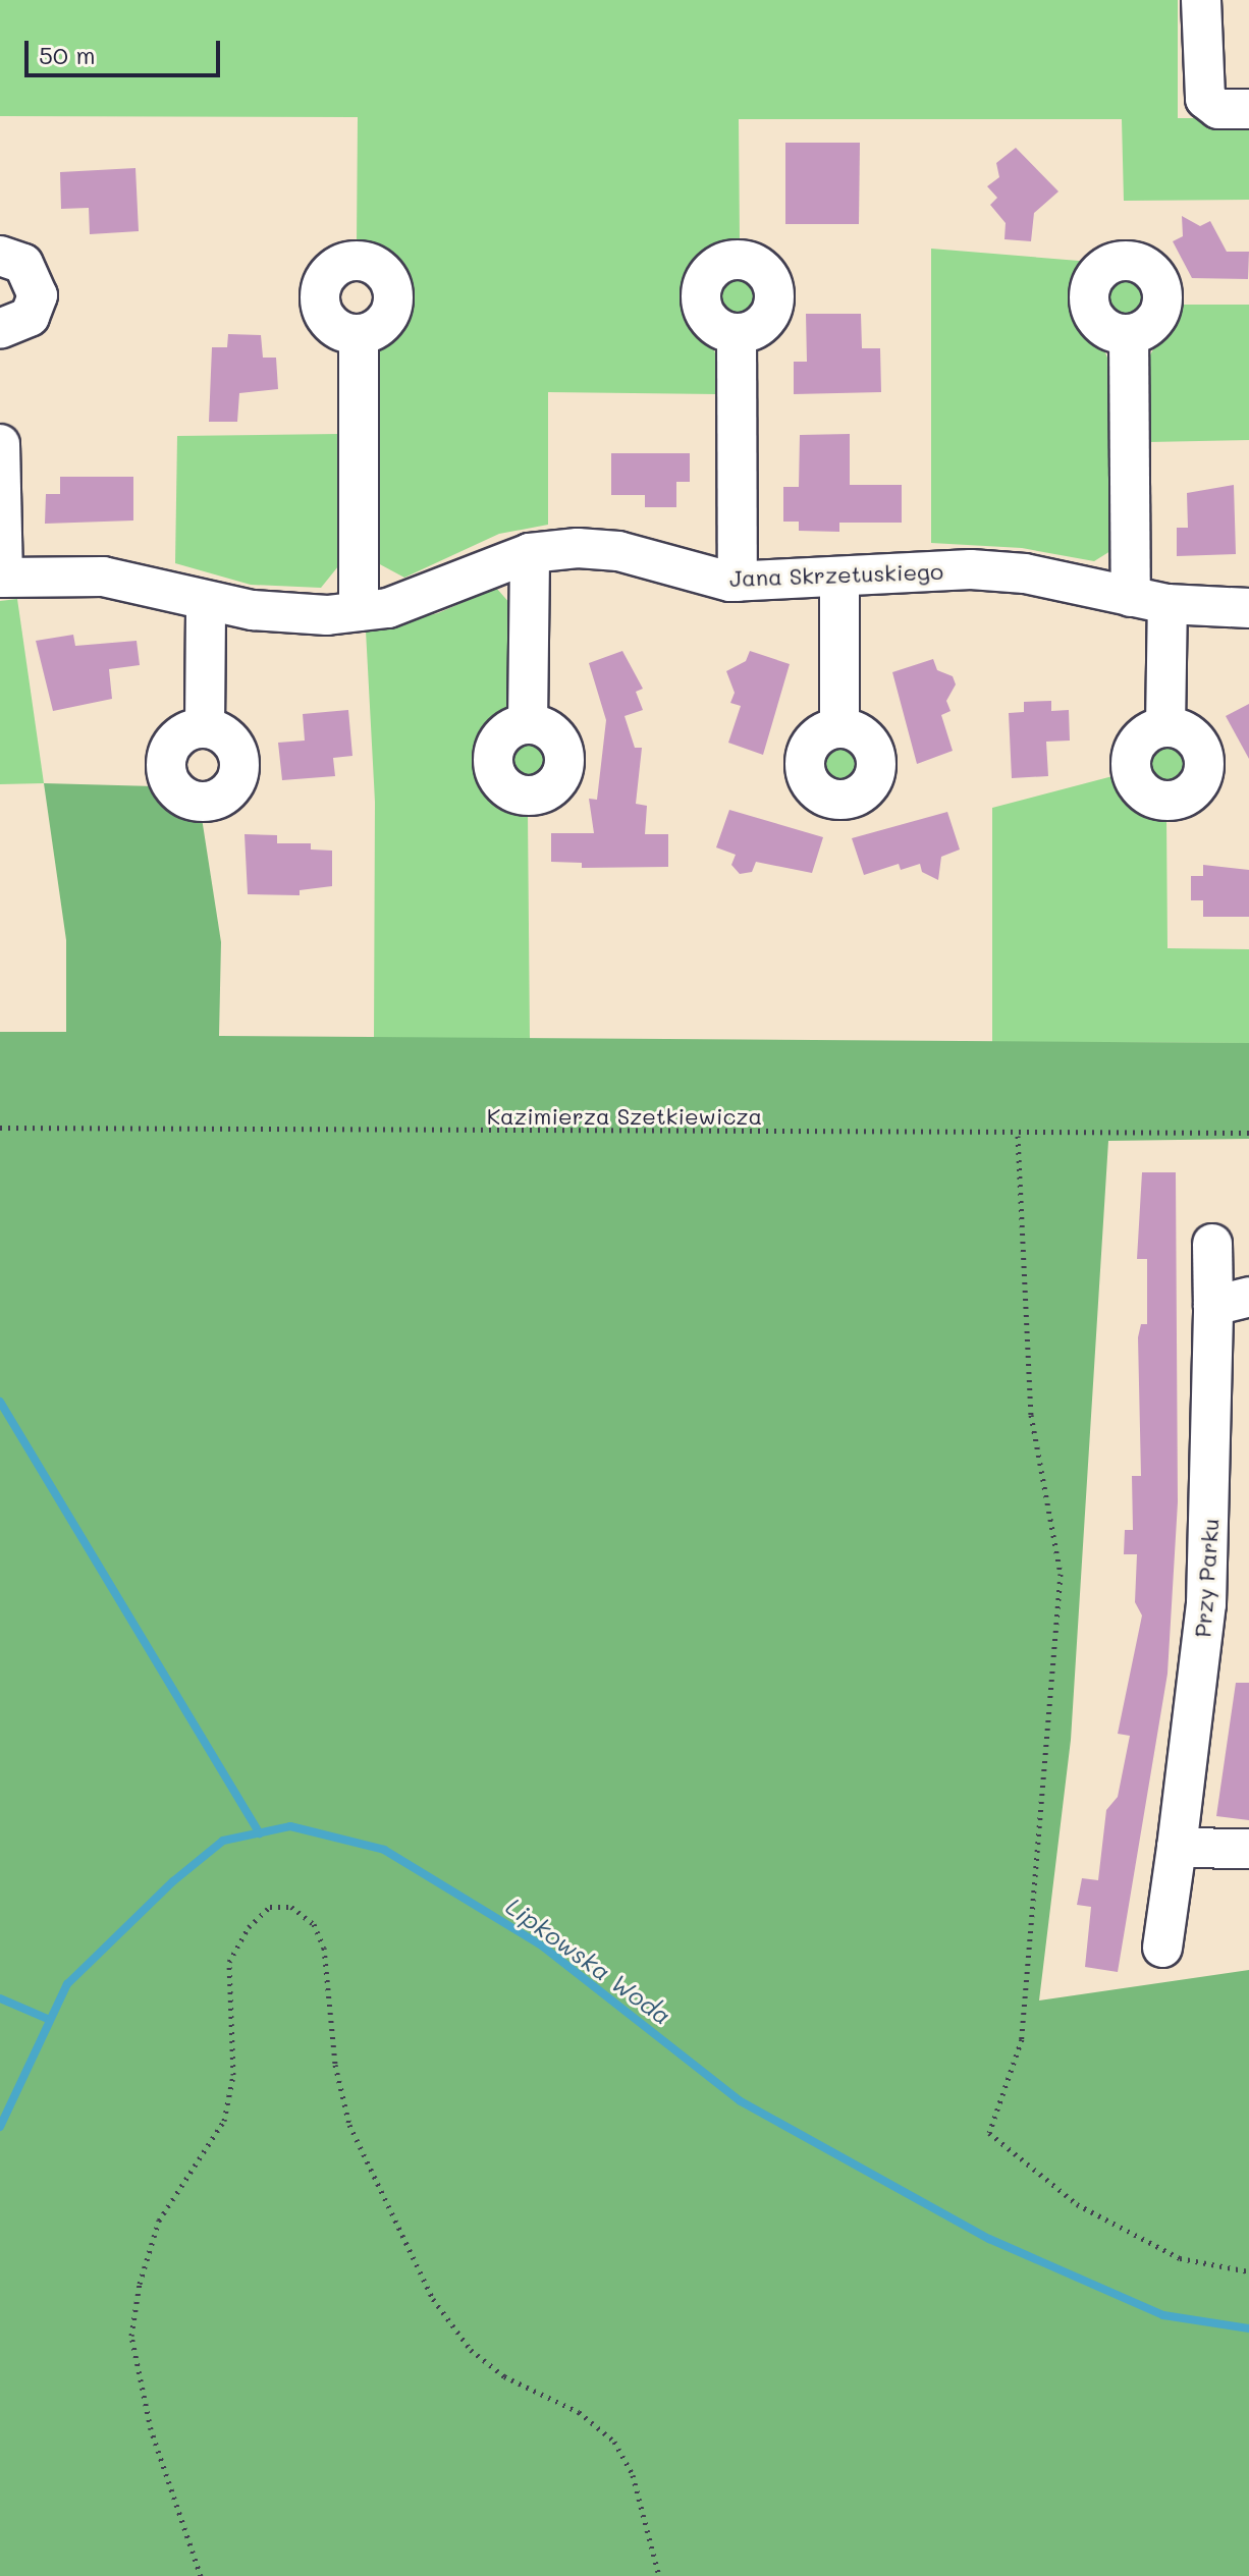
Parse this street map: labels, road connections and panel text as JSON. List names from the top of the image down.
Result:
{
  "streets": {
    "street": ["Jana Skrzetuskiego", "Przy Parku"],
    "path": ["Kazimierza Szetkiewicza"]
  },
  "water": ["Lipkowska Woda"],
  "scale_bar": "50 m"
}
